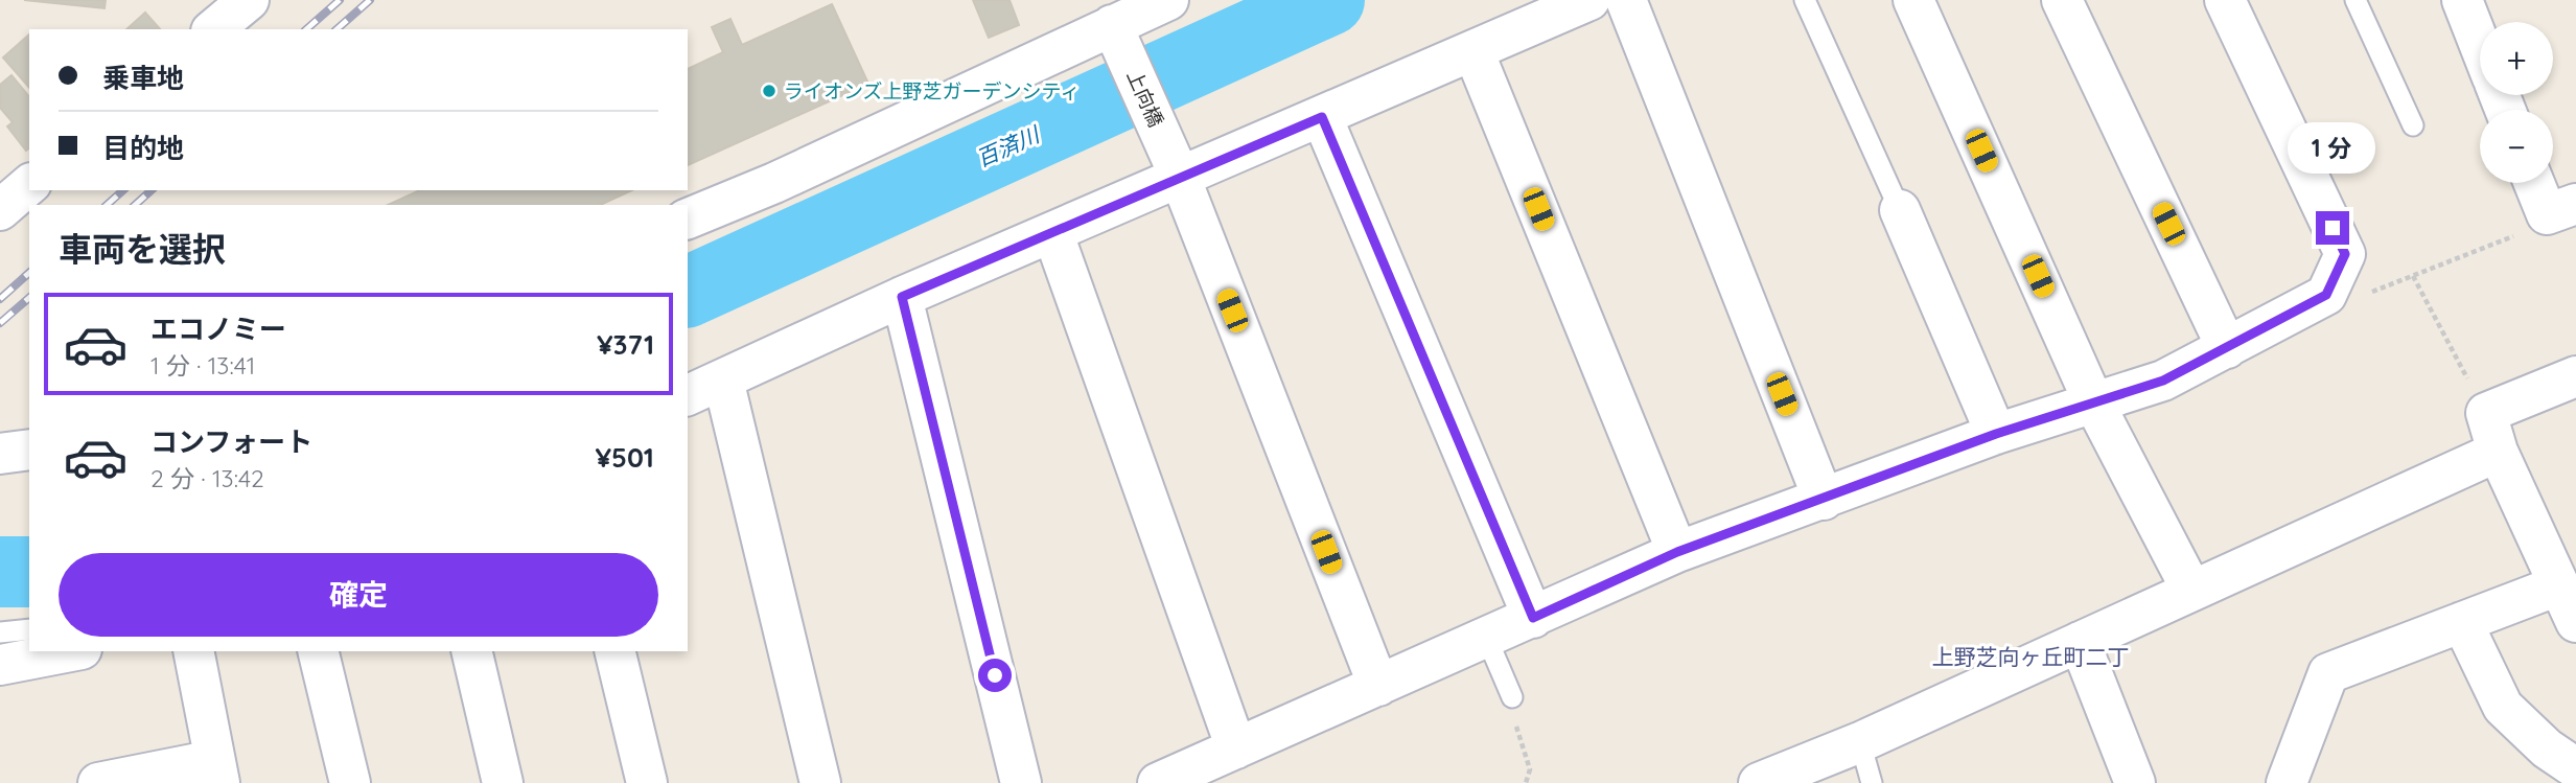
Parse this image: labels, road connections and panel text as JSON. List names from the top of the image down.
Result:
{
  "streets": {
    "street": ["上向橋"]
  },
  "districts": ["上野芝向ヶ丘町二丁"],
  "water": ["百済川"],
  "places": ["ライオンズ上野芝ガーデンシティ"],
  "page": {
    "map_buttons": ["+", "−"],
    "banner": ["乗車地", "目的地"],
    "bubble": "1 分",
    "heading": "車両を選択",
    "list": [
      {
        "name": "エコノミー",
        "note": "1 分 · 13:41",
        "value": "¥371"
      },
      {
        "name": "コンフォート",
        "note": "2 分 · 13:42",
        "value": "¥501"
      }
    ],
    "buttons": "確定"
  }
}
